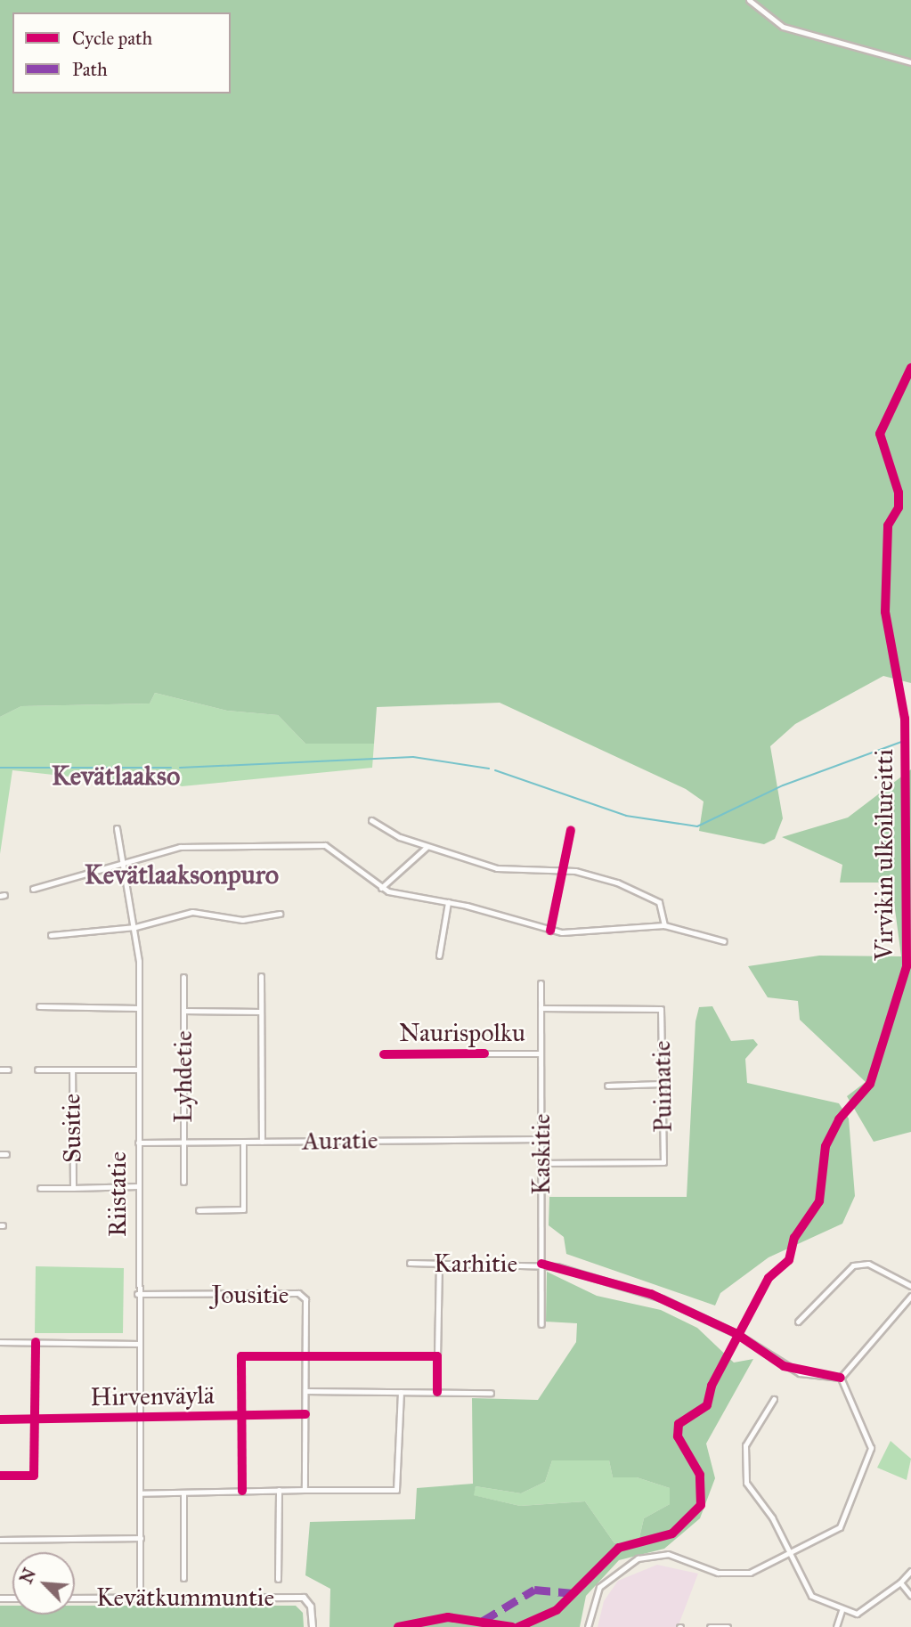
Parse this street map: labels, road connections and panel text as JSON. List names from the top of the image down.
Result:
{
  "streets": {
    "street": [
      "Naurispolku",
      "Lyhdetie",
      "Puimatie",
      "Susitie",
      "Auratie",
      "Kaskitie",
      "Riistatie",
      "Karhitie",
      "Jousitie",
      "Kevätkummuntie"
    ],
    "cycle path": ["Virvikin ulkoilureitti", "Hirvenväylä"]
  },
  "crossings": [
    ["Naurispolku", "Kaskitie"],
    ["Lyhdetie", "Auratie"],
    ["Puimatie", "Kaskitie"],
    ["Susitie", "Riistatie"],
    ["Auratie", "Kaskitie"],
    ["Auratie", "Riistatie"],
    ["Kaskitie", "Karhitie"],
    ["Riistatie", "Jousitie"],
    ["Riistatie", "Kevätkummuntie"]
  ],
  "districts": ["Kevätlaakso", "Kevätlaaksonpuro"],
  "legend": ["Cycle path", "Path"],
  "north": "top left"
}
